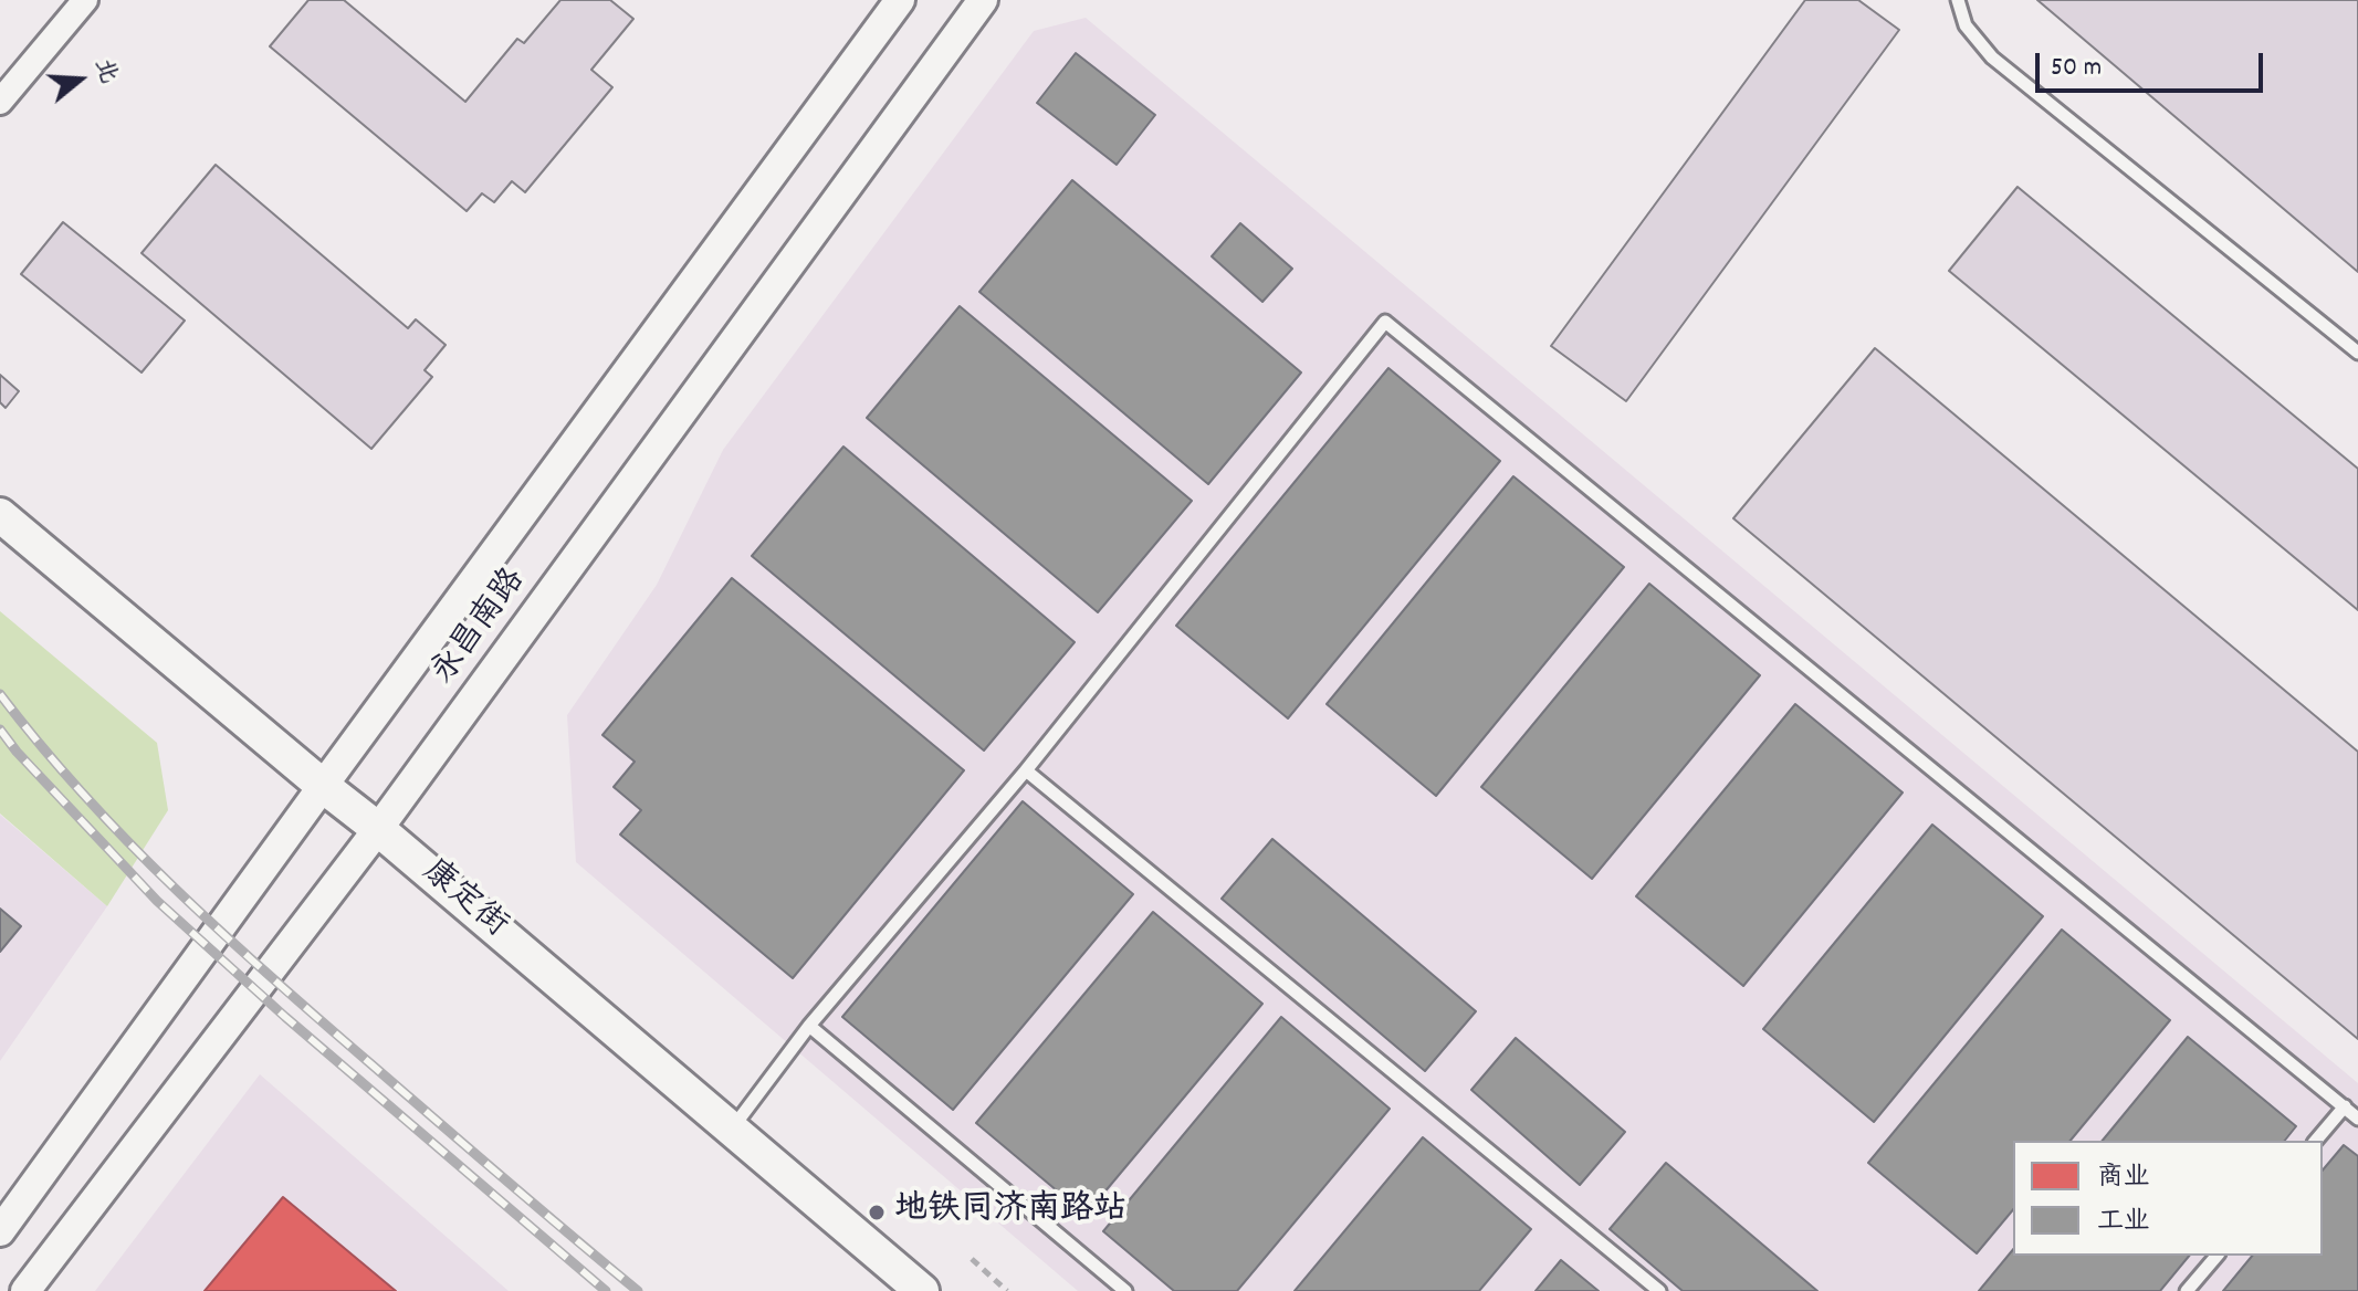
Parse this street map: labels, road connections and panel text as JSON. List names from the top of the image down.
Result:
{
  "streets": {
    "main road": ["康定街"],
    "street": ["永昌南路"]
  },
  "crossings": [
    ["永昌南路", "康定街"]
  ],
  "places": ["地铁同济南路站"],
  "legend": ["商业", "工业"],
  "scale_bar": "50 m",
  "north": "right"
}
